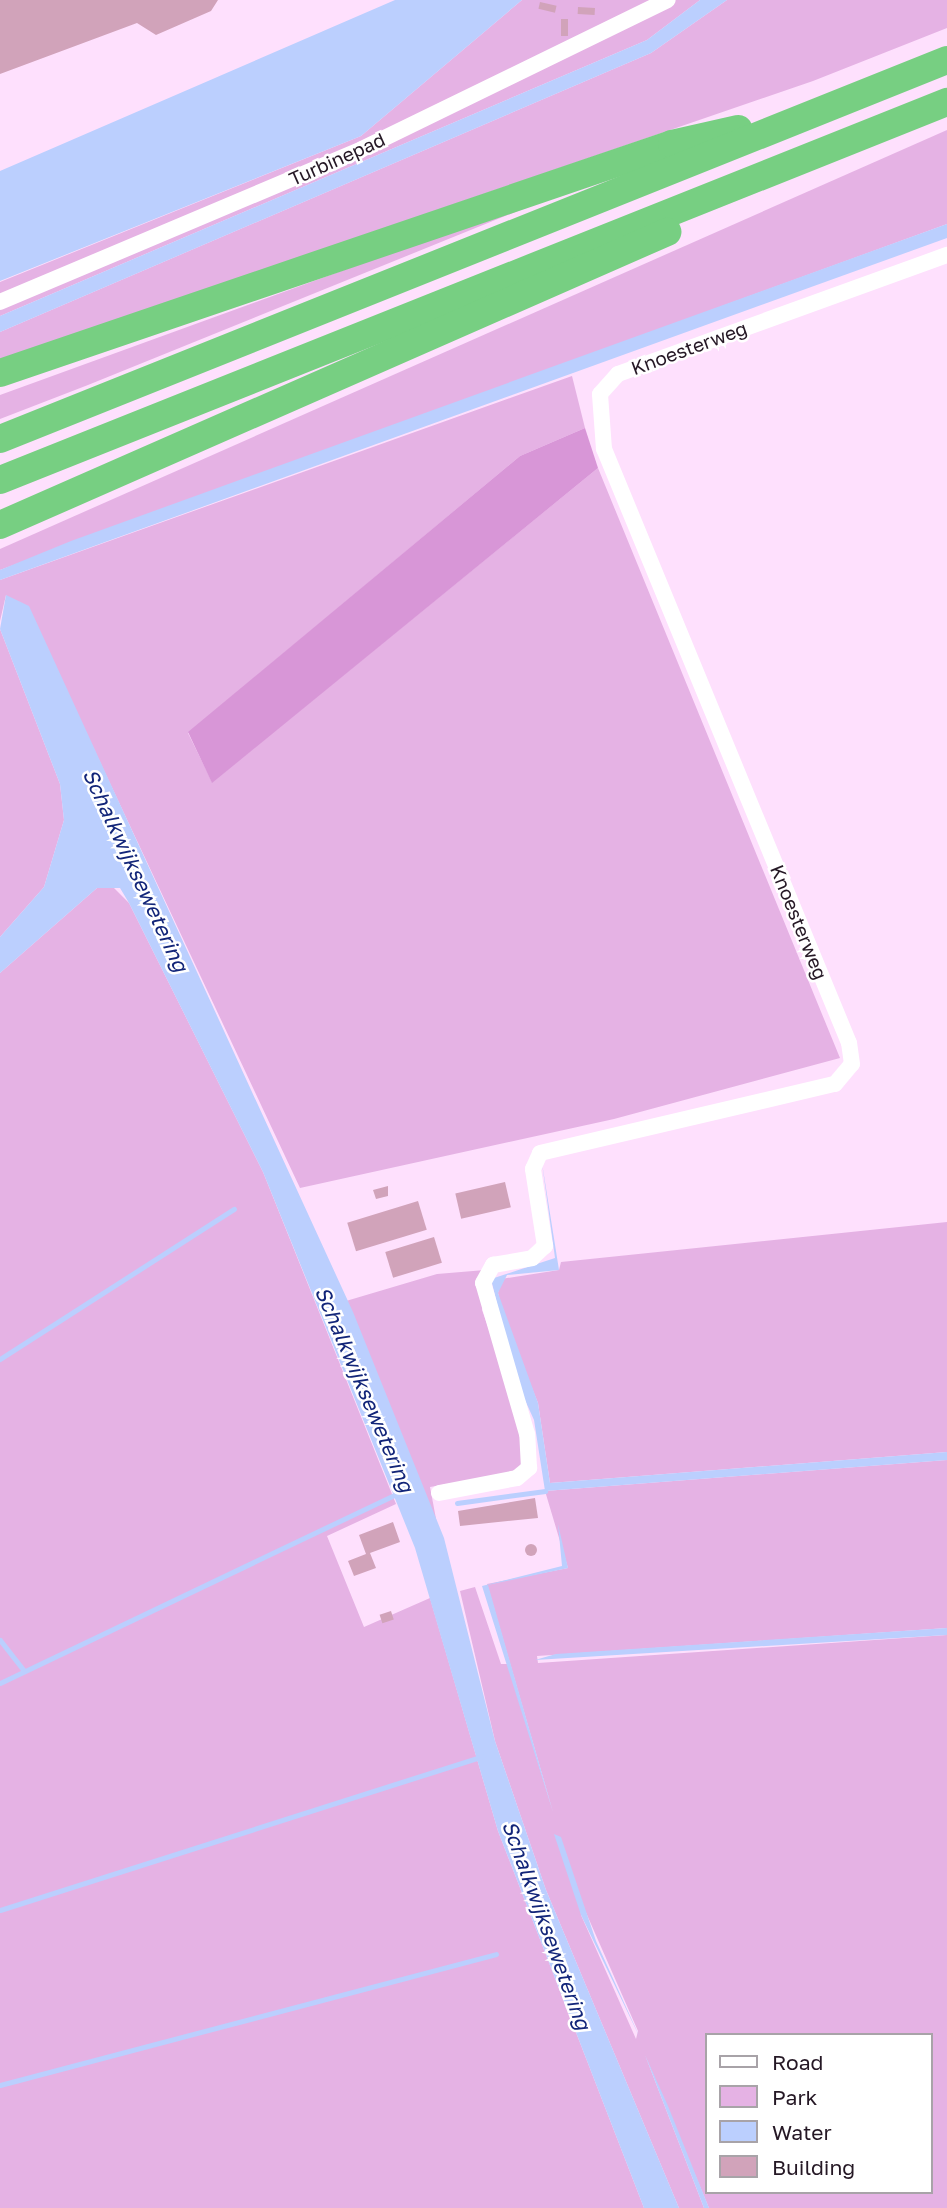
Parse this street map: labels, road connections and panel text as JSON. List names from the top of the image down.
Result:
{
  "streets": {
    "street": ["Turbinepad", "Knoesterweg"]
  },
  "water": ["Schalkwijksewetering"],
  "legend": [
    "Road",
    "Park",
    "Water",
    "Building"
  ]
}
